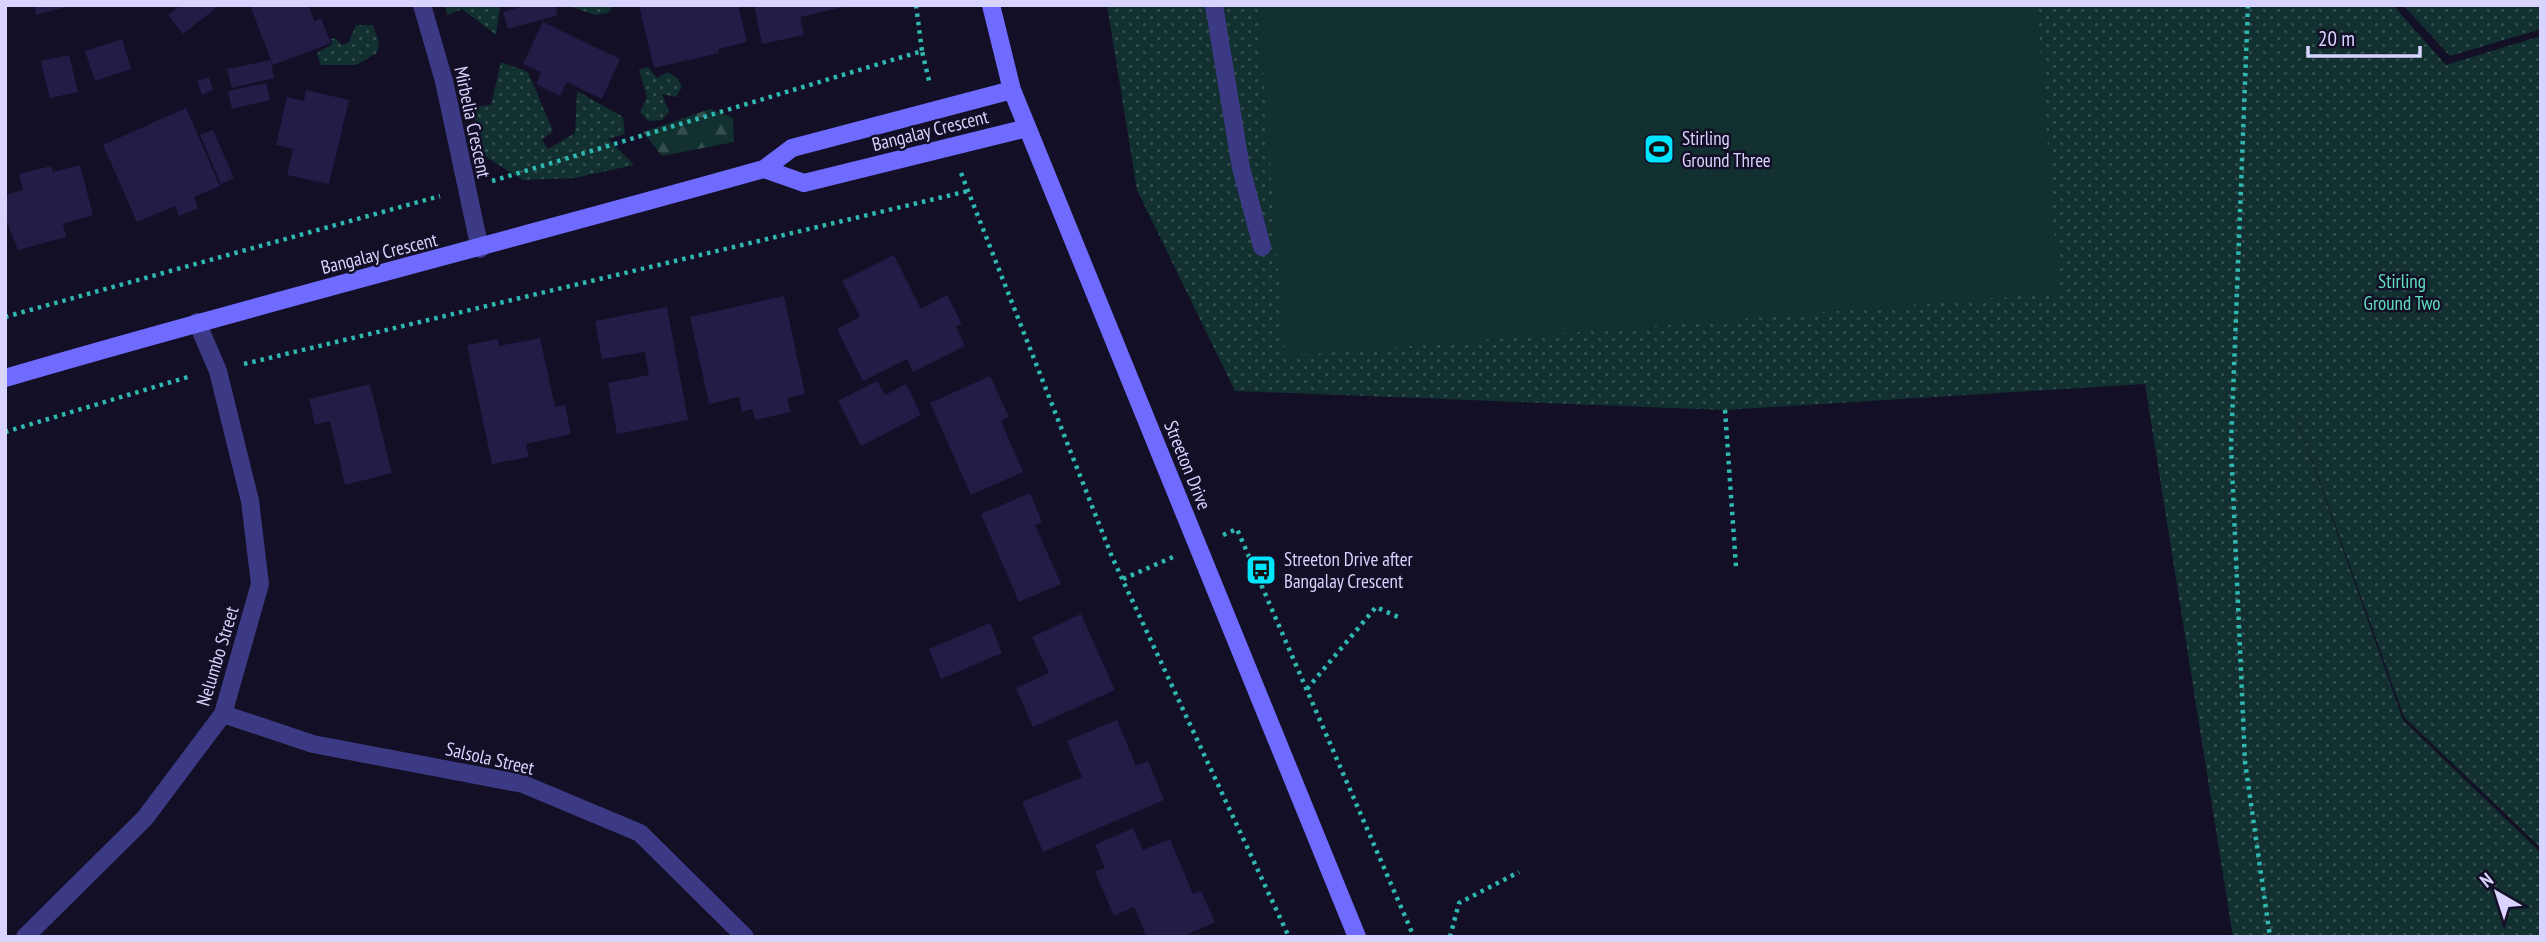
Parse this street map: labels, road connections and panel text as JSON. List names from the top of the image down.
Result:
{
  "streets": {
    "street": [
      "Mirbelia Crescent",
      "Bangalay Crescent",
      "Streeton Drive",
      "Nelumbo Street",
      "Salsola Street"
    ]
  },
  "crossings": [
    ["Mirbelia Crescent", "Bangalay Crescent"],
    ["Bangalay Crescent", "Streeton Drive"],
    ["Bangalay Crescent", "Nelumbo Street"],
    ["Nelumbo Street", "Salsola Street"]
  ],
  "parks": ["Stirling Ground Two"],
  "places": {
    "sports": ["Stirling Ground Three"],
    "bus stop": ["Streeton Drive after Bangalay Crescent"]
  },
  "scale_bar": "20 m",
  "north": "top left"
}
